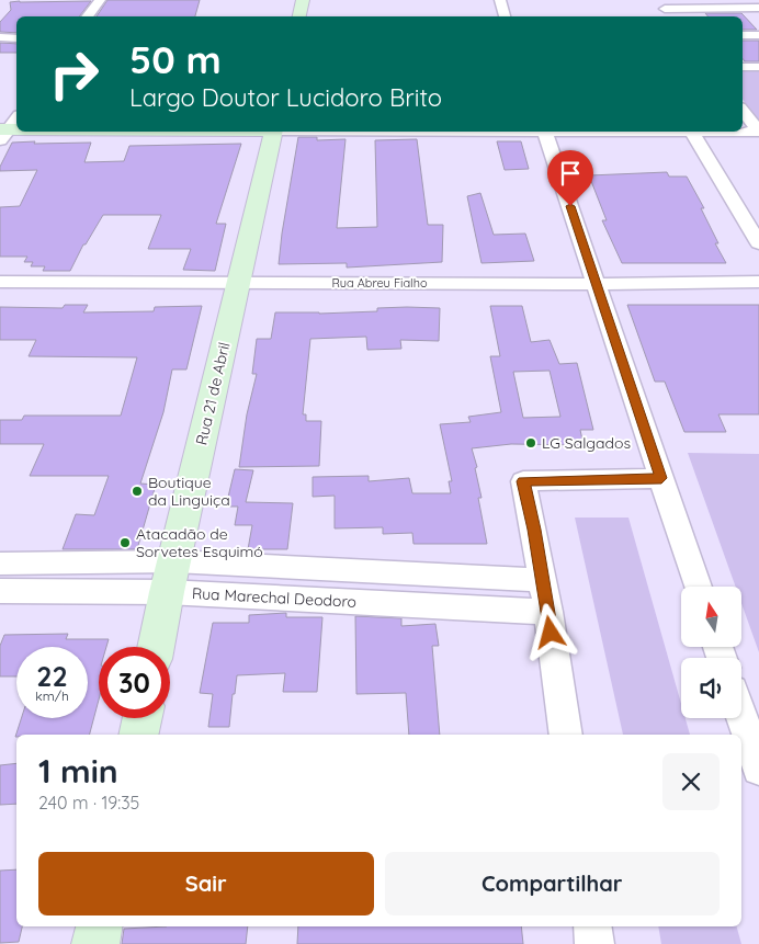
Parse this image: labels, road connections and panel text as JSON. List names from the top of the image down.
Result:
{
  "streets": {
    "street": ["Rua Abreu Fialho", "Rua 21 de Abril", "Rua Marechal Deodoro"]
  },
  "crossings": [
    ["Rua Abreu Fialho", "Rua 21 de Abril"],
    ["Rua 21 de Abril", "Rua Marechal Deodoro"]
  ],
  "places": ["LG Salgados", "Boutique da Linguiça", "Atacadão de Sorvetes Esquimó"],
  "north": "top",
  "page": {
    "turn": ["50 m", "Largo Doutor Lucidoro Brito"],
    "speed": "22 km/h",
    "limit": "30",
    "heading": ["1 min", "240 m · 19:35"],
    "buttons": ["Sair", "Compartilhar"]
  }
}
